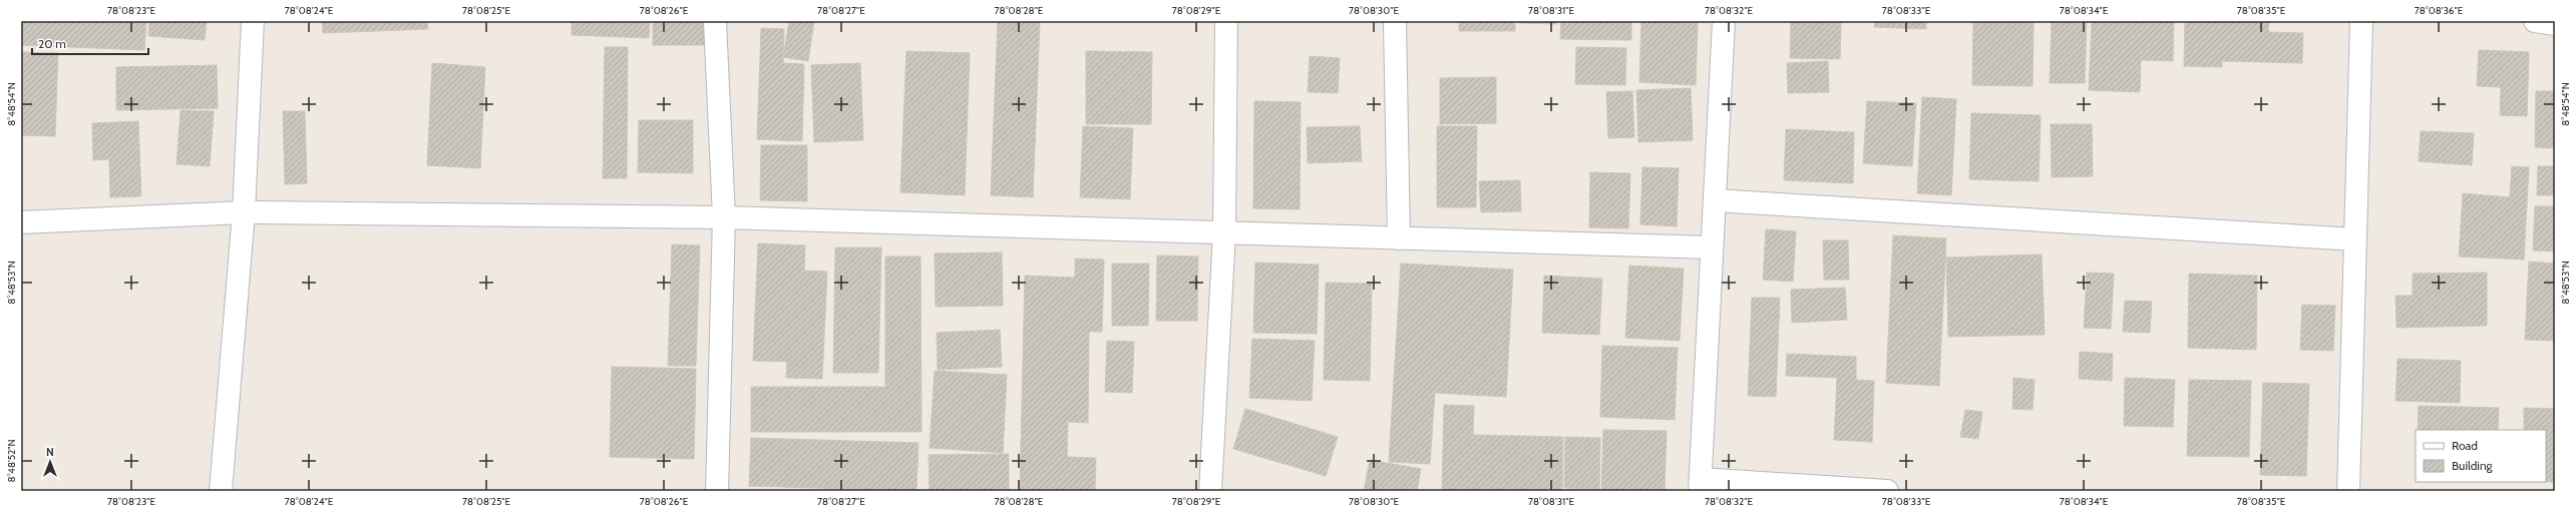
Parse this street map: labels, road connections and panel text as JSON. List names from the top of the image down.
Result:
{
  "legend": ["Road", "Building"],
  "scale_bar": "20 m",
  "north": "top",
  "coordinates": [
    "78°08'23\"E",
    "78°08'24\"E",
    "78°08'25\"E",
    "78°08'26\"E",
    "78°08'27\"E",
    "78°08'28\"E",
    "78°08'29\"E",
    "78°08'30\"E",
    "78°08'31\"E",
    "78°08'32\"E",
    "78°08'33\"E",
    "78°08'34\"E",
    "78°08'35\"E",
    "78°08'36\"E",
    "8°48'54\"N",
    "8°48'53\"N",
    "8°48'52\"N"
  ]
}
